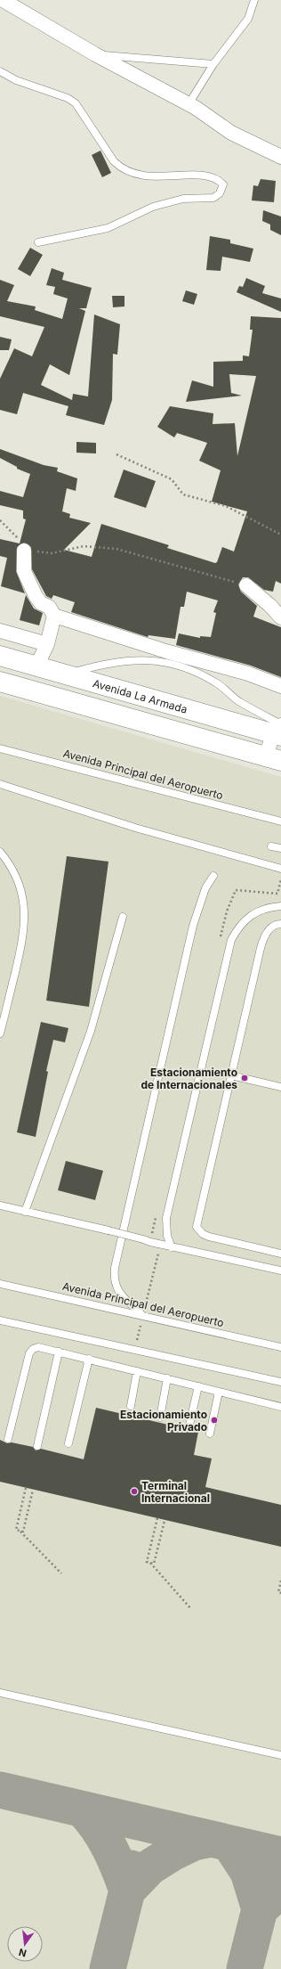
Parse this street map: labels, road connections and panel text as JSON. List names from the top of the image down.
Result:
{
  "streets": {
    "main road": ["Avenida La Armada"],
    "lane": ["Avenida Principal del Aeropuerto"]
  },
  "places": ["Estacionamiento de Internacionales", "Estacionamiento Privado", "Terminal Internacional"],
  "north": "bottom"
}
